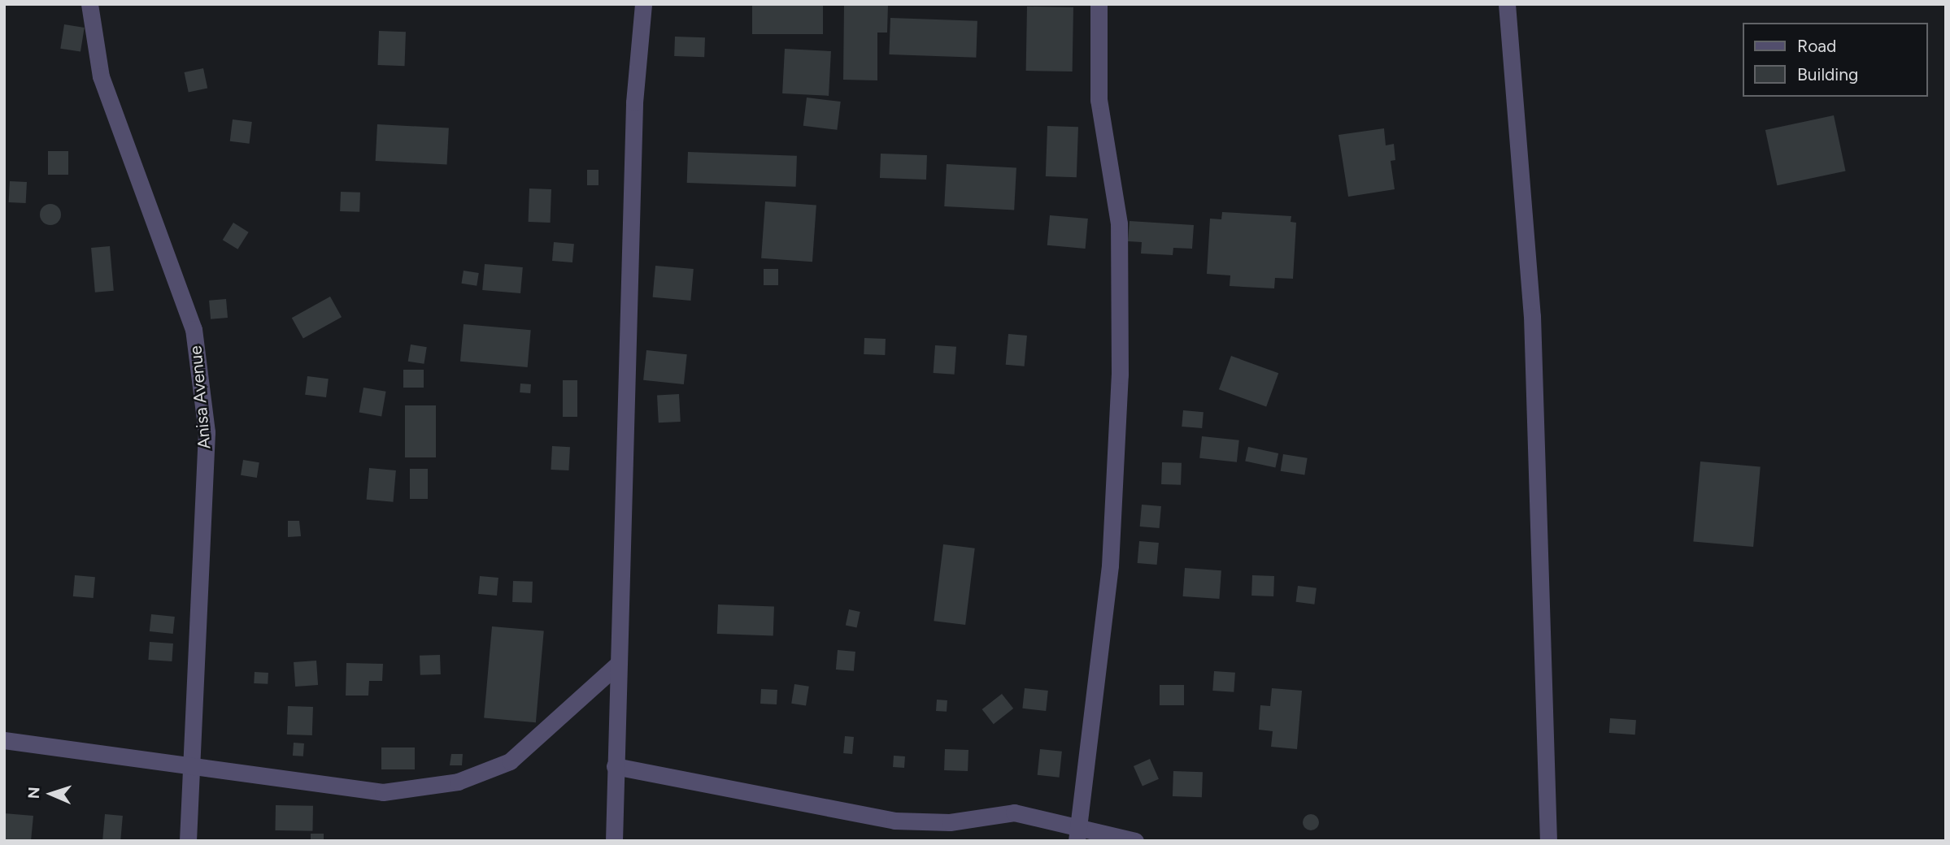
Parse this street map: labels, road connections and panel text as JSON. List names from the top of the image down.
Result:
{
  "streets": {
    "street": ["Anisa Avenue"]
  },
  "legend": ["Road", "Building"],
  "north": "left"
}
